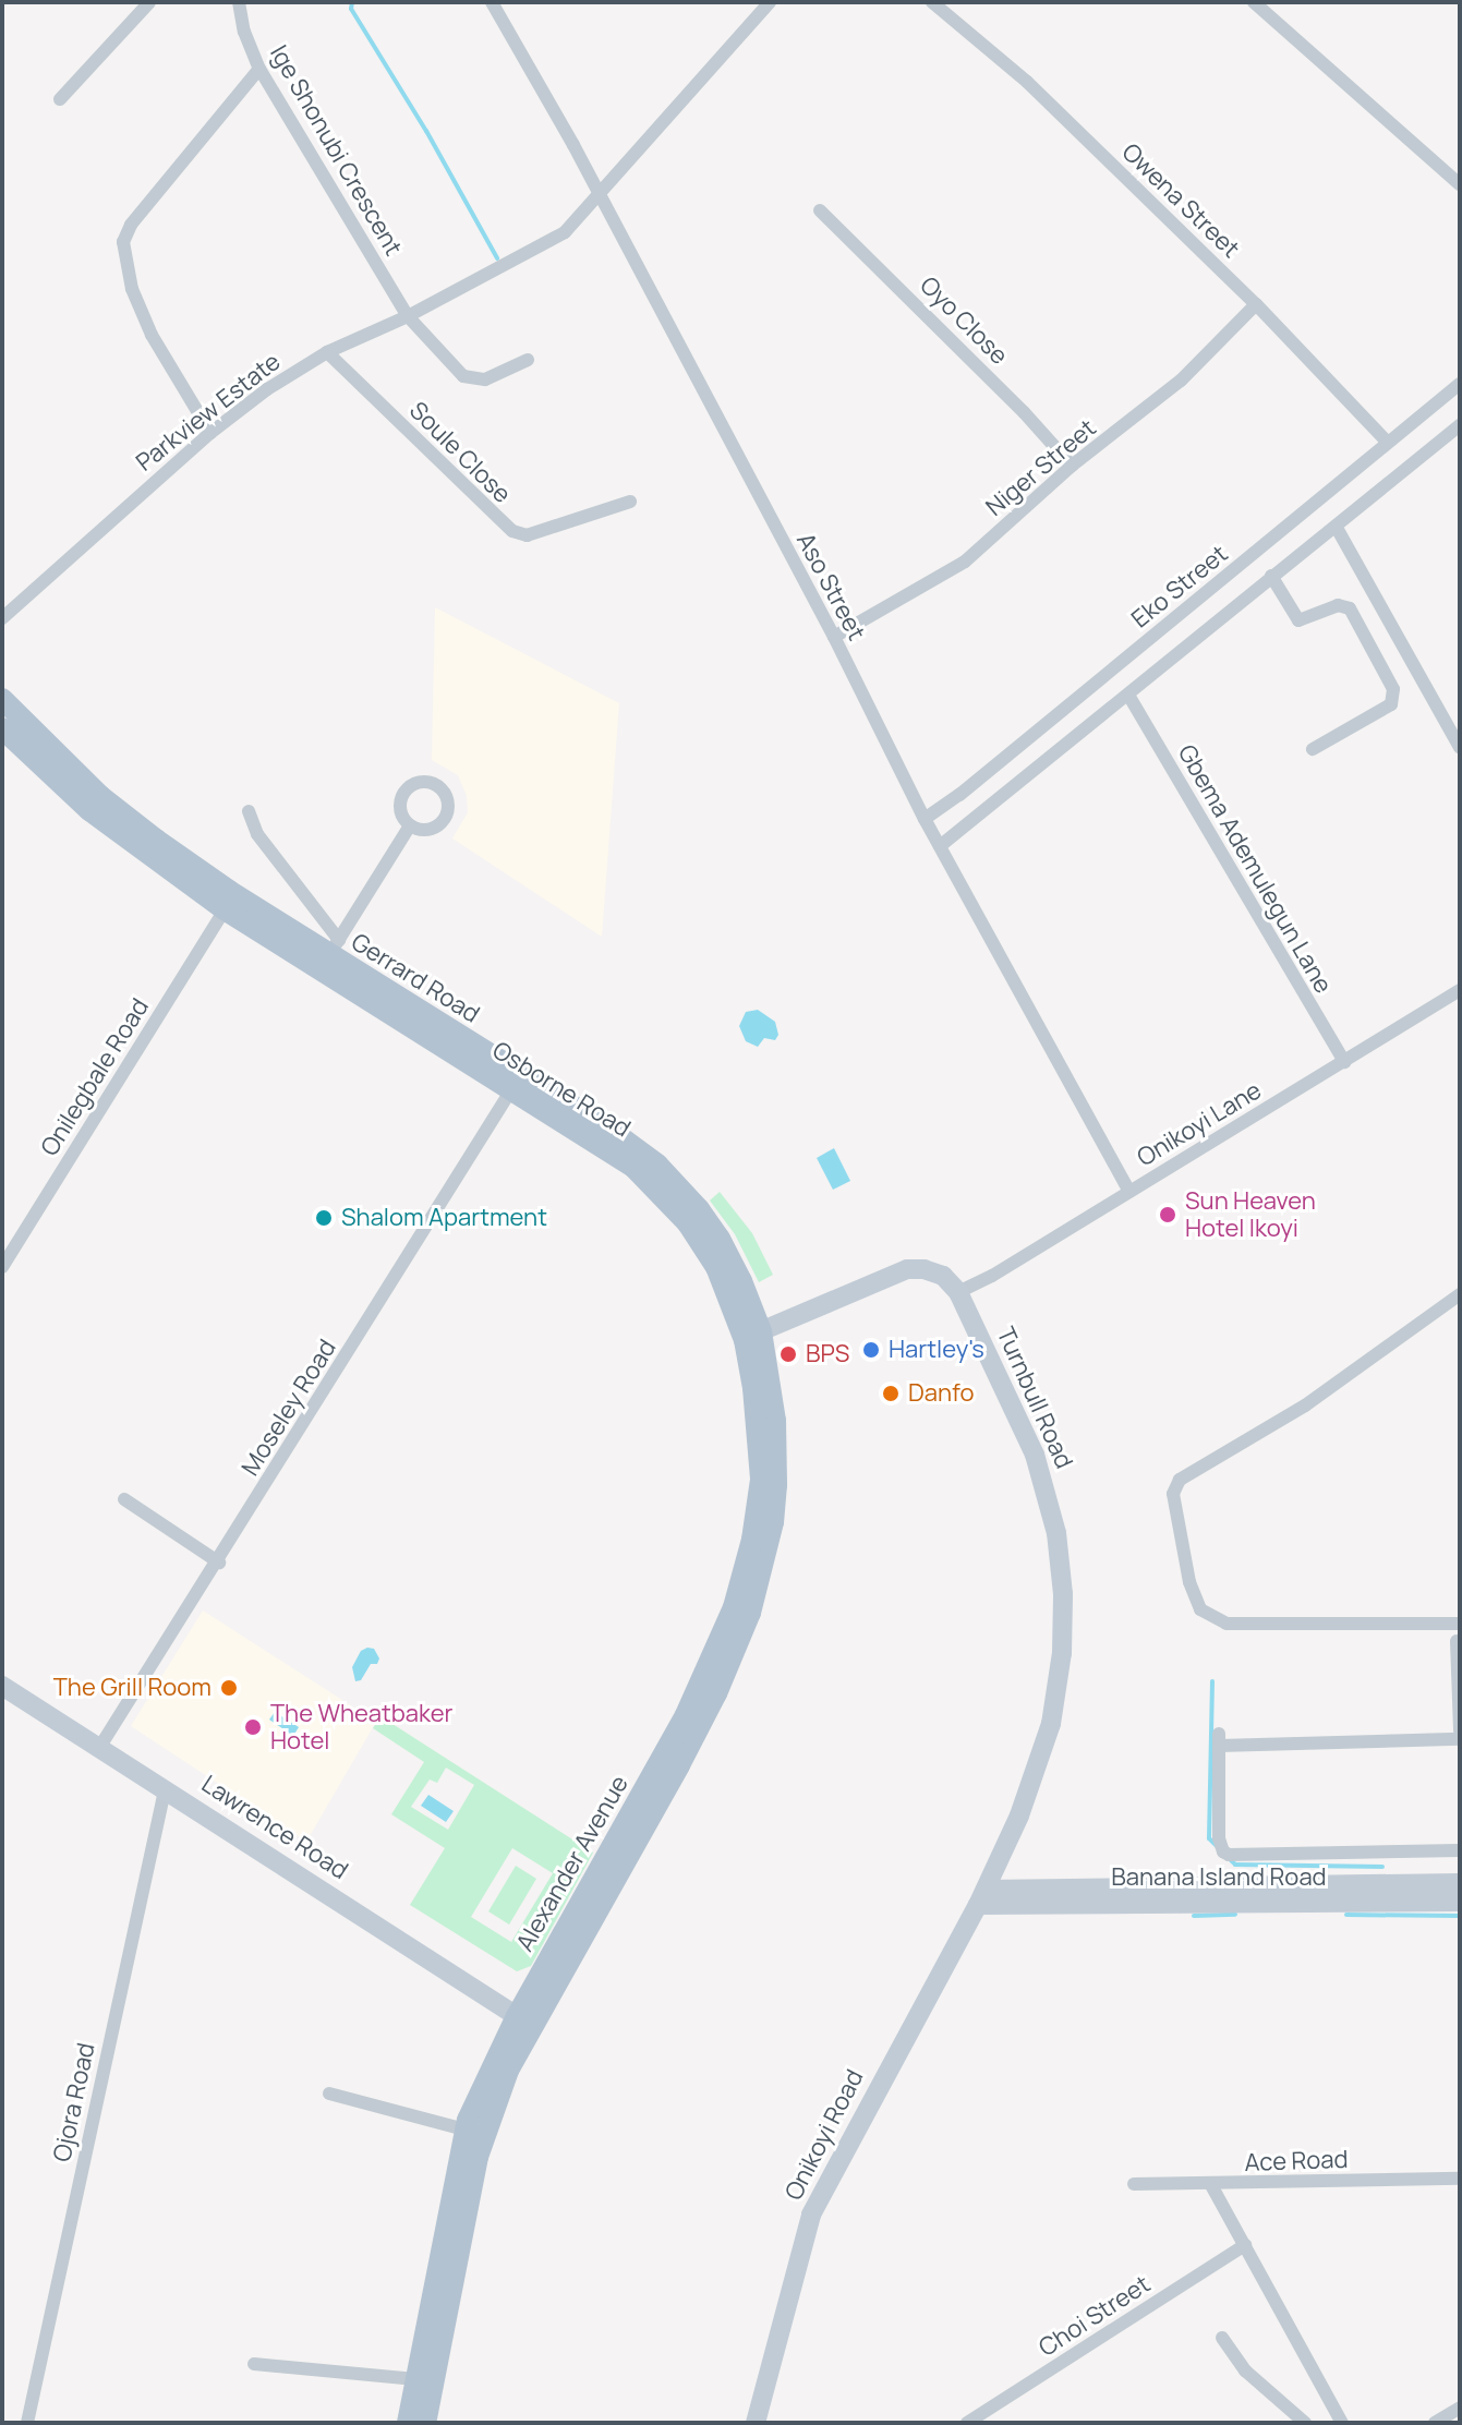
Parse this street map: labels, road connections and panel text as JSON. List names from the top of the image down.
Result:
{
  "streets": {
    "main road": ["Gerrard Road", "Osborne Road", "Alexander Avenue"],
    "street": [
      "Ige Shonubi Crescent",
      "Owena Street",
      "Oyo Close",
      "Parkview Estate",
      "Soule Close",
      "Niger Street",
      "Aso Street",
      "Eko Street",
      "Gbema Ademulegun Lane",
      "Onilegbale Road",
      "Onikoyi Lane",
      "Turnbull Road",
      "Moseley Road",
      "Lawrence Road",
      "Banana Island Road",
      "Ojora Road",
      "Onikoyi Road",
      "Ace Road",
      "Choi Street"
    ]
  },
  "crossings": [
    ["Ige Shonubi Crescent", "Parkview Estate"],
    ["Owena Street", "Niger Street"],
    ["Owena Street", "Eko Street"],
    ["Oyo Close", "Niger Street"],
    ["Parkview Estate", "Soule Close"],
    ["Parkview Estate", "Aso Street"],
    ["Niger Street", "Aso Street"],
    ["Aso Street", "Eko Street"],
    ["Aso Street", "Onikoyi Lane"],
    ["Eko Street", "Gbema Ademulegun Lane"],
    ["Gbema Ademulegun Lane", "Onikoyi Lane"],
    ["Gerrard Road", "Osborne Road"],
    ["Gerrard Road", "Alexander Avenue"],
    ["Onilegbale Road", "Osborne Road"],
    ["Osborne Road", "Moseley Road"],
    ["Osborne Road", "Alexander Avenue"],
    ["Onikoyi Lane", "Turnbull Road"],
    ["Turnbull Road", "Banana Island Road"],
    ["Turnbull Road", "Onikoyi Road"],
    ["Moseley Road", "Lawrence Road"],
    ["Lawrence Road", "Alexander Avenue"],
    ["Lawrence Road", "Ojora Road"],
    ["Banana Island Road", "Onikoyi Road"]
  ],
  "places": [
    "Sun Heaven Hotel Ikoyi",
    "Shalom Apartment",
    "Hartley's",
    "BPS",
    "Danfo",
    "The Grill Room",
    "The Wheatbaker Hotel"
  ]
}
